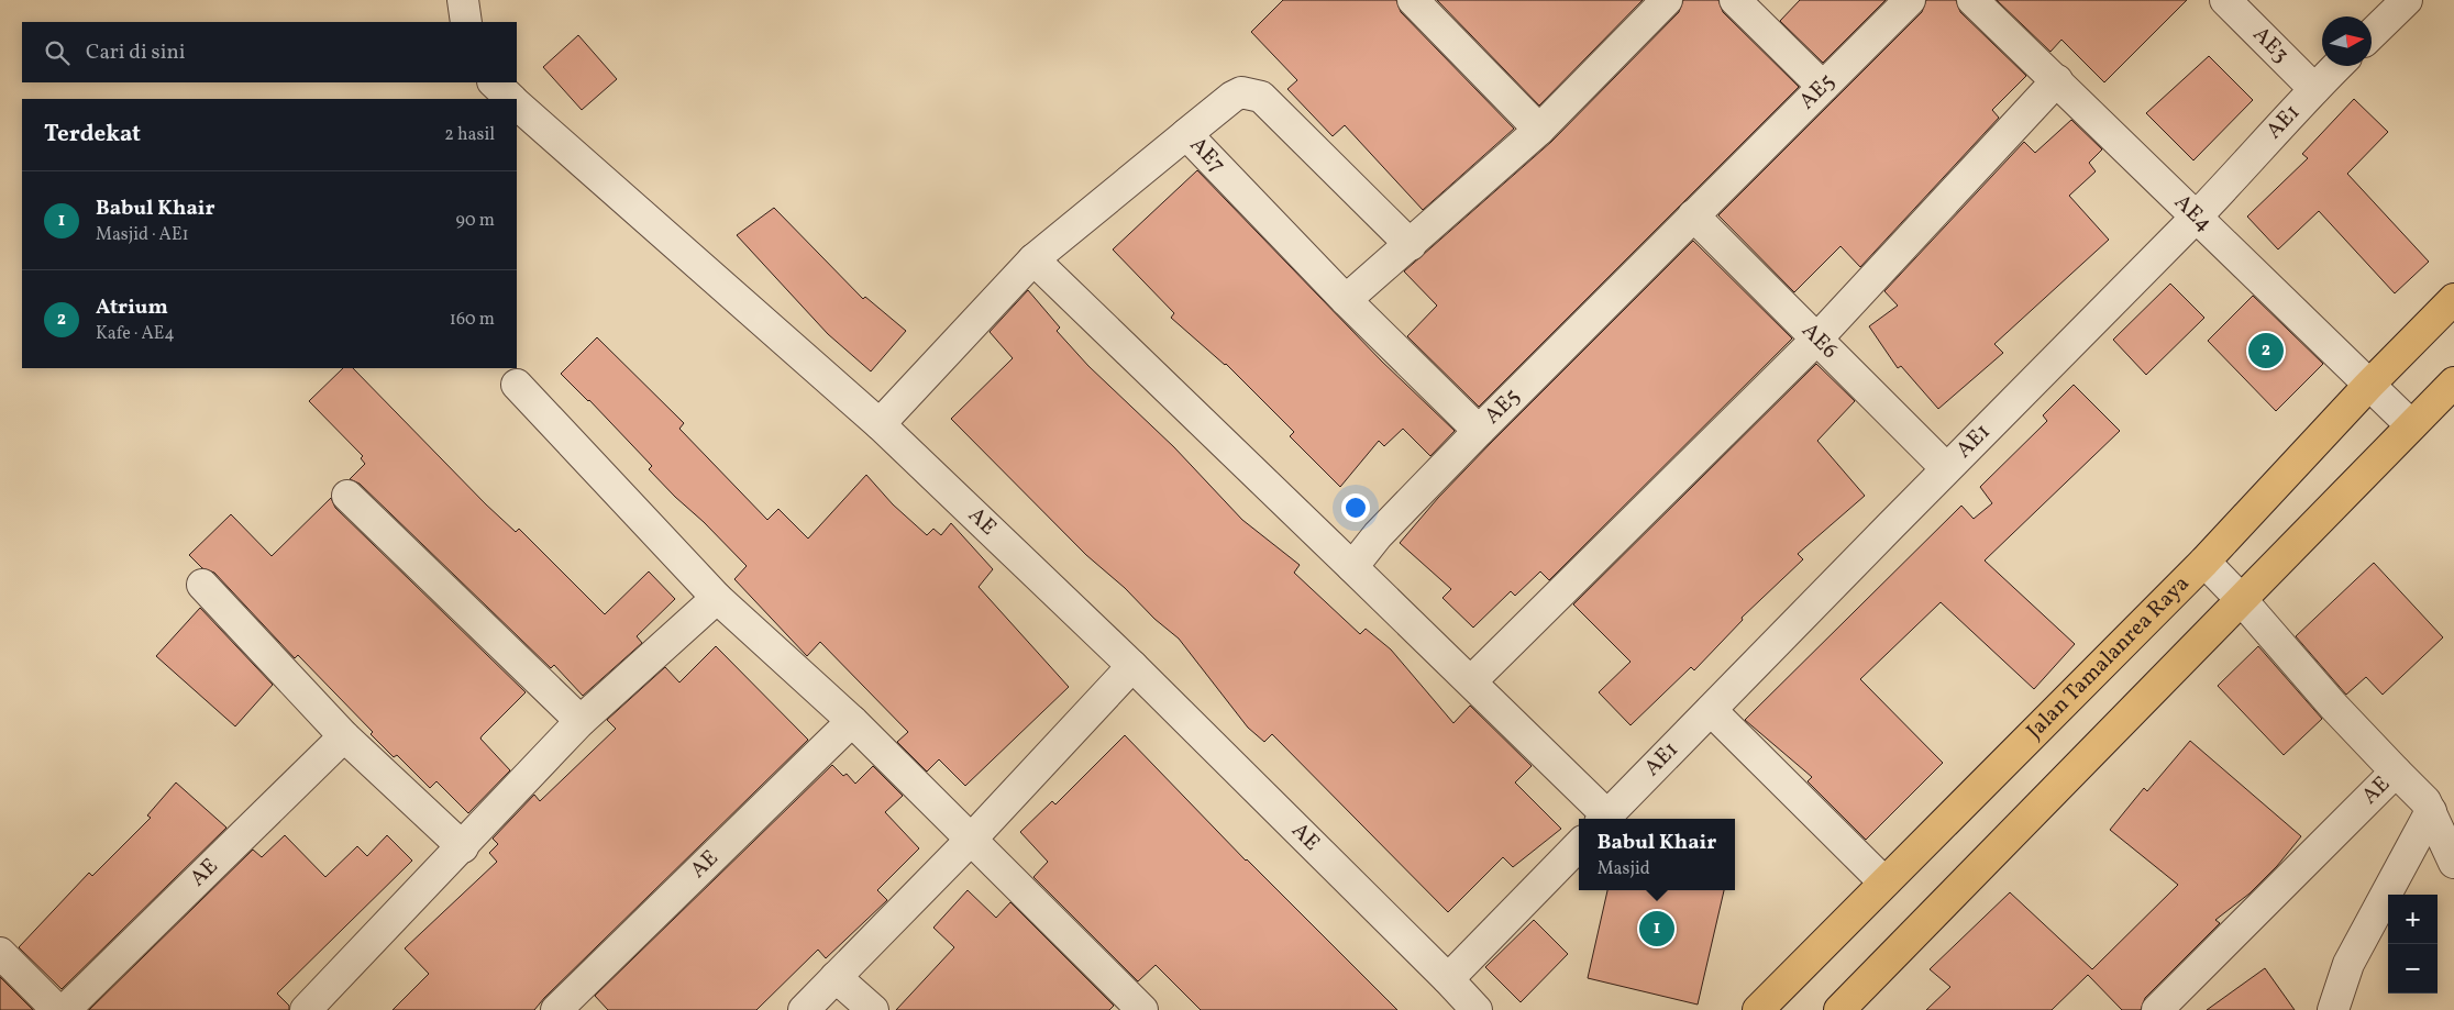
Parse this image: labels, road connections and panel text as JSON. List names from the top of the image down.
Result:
{
  "streets": {
    "main road": ["Jalan Tamalanrea Raya"],
    "street": [
      "AE3",
      "AE5",
      "AE1",
      "AE7",
      "AE4",
      "AE6",
      "AE"
    ]
  },
  "crossings": [
    ["AE3", "AE1"],
    ["AE5", "AE7"],
    ["AE5", "AE6"],
    ["AE1", "AE4"],
    ["AE1", "AE6"],
    ["AE7", "AE"],
    ["AE4", "Jalan Tamalanrea Raya"],
    ["AE", "Jalan Tamalanrea Raya"]
  ],
  "north": "right",
  "page": {
    "search": "Cari di sini",
    "heading": ["Terdekat", "2 hasil"],
    "list": [
      {
        "mark": "1",
        "name": "Babul Khair",
        "note": "Masjid · AE1",
        "value": "90 m"
      },
      {
        "mark": "2",
        "name": "Atrium",
        "note": "Kafe · AE4",
        "value": "160 m"
      }
    ],
    "pins": ["2", "1"],
    "popup": ["Babul Khair", "Masjid"],
    "map_buttons": ["+", "−"]
  }
}
